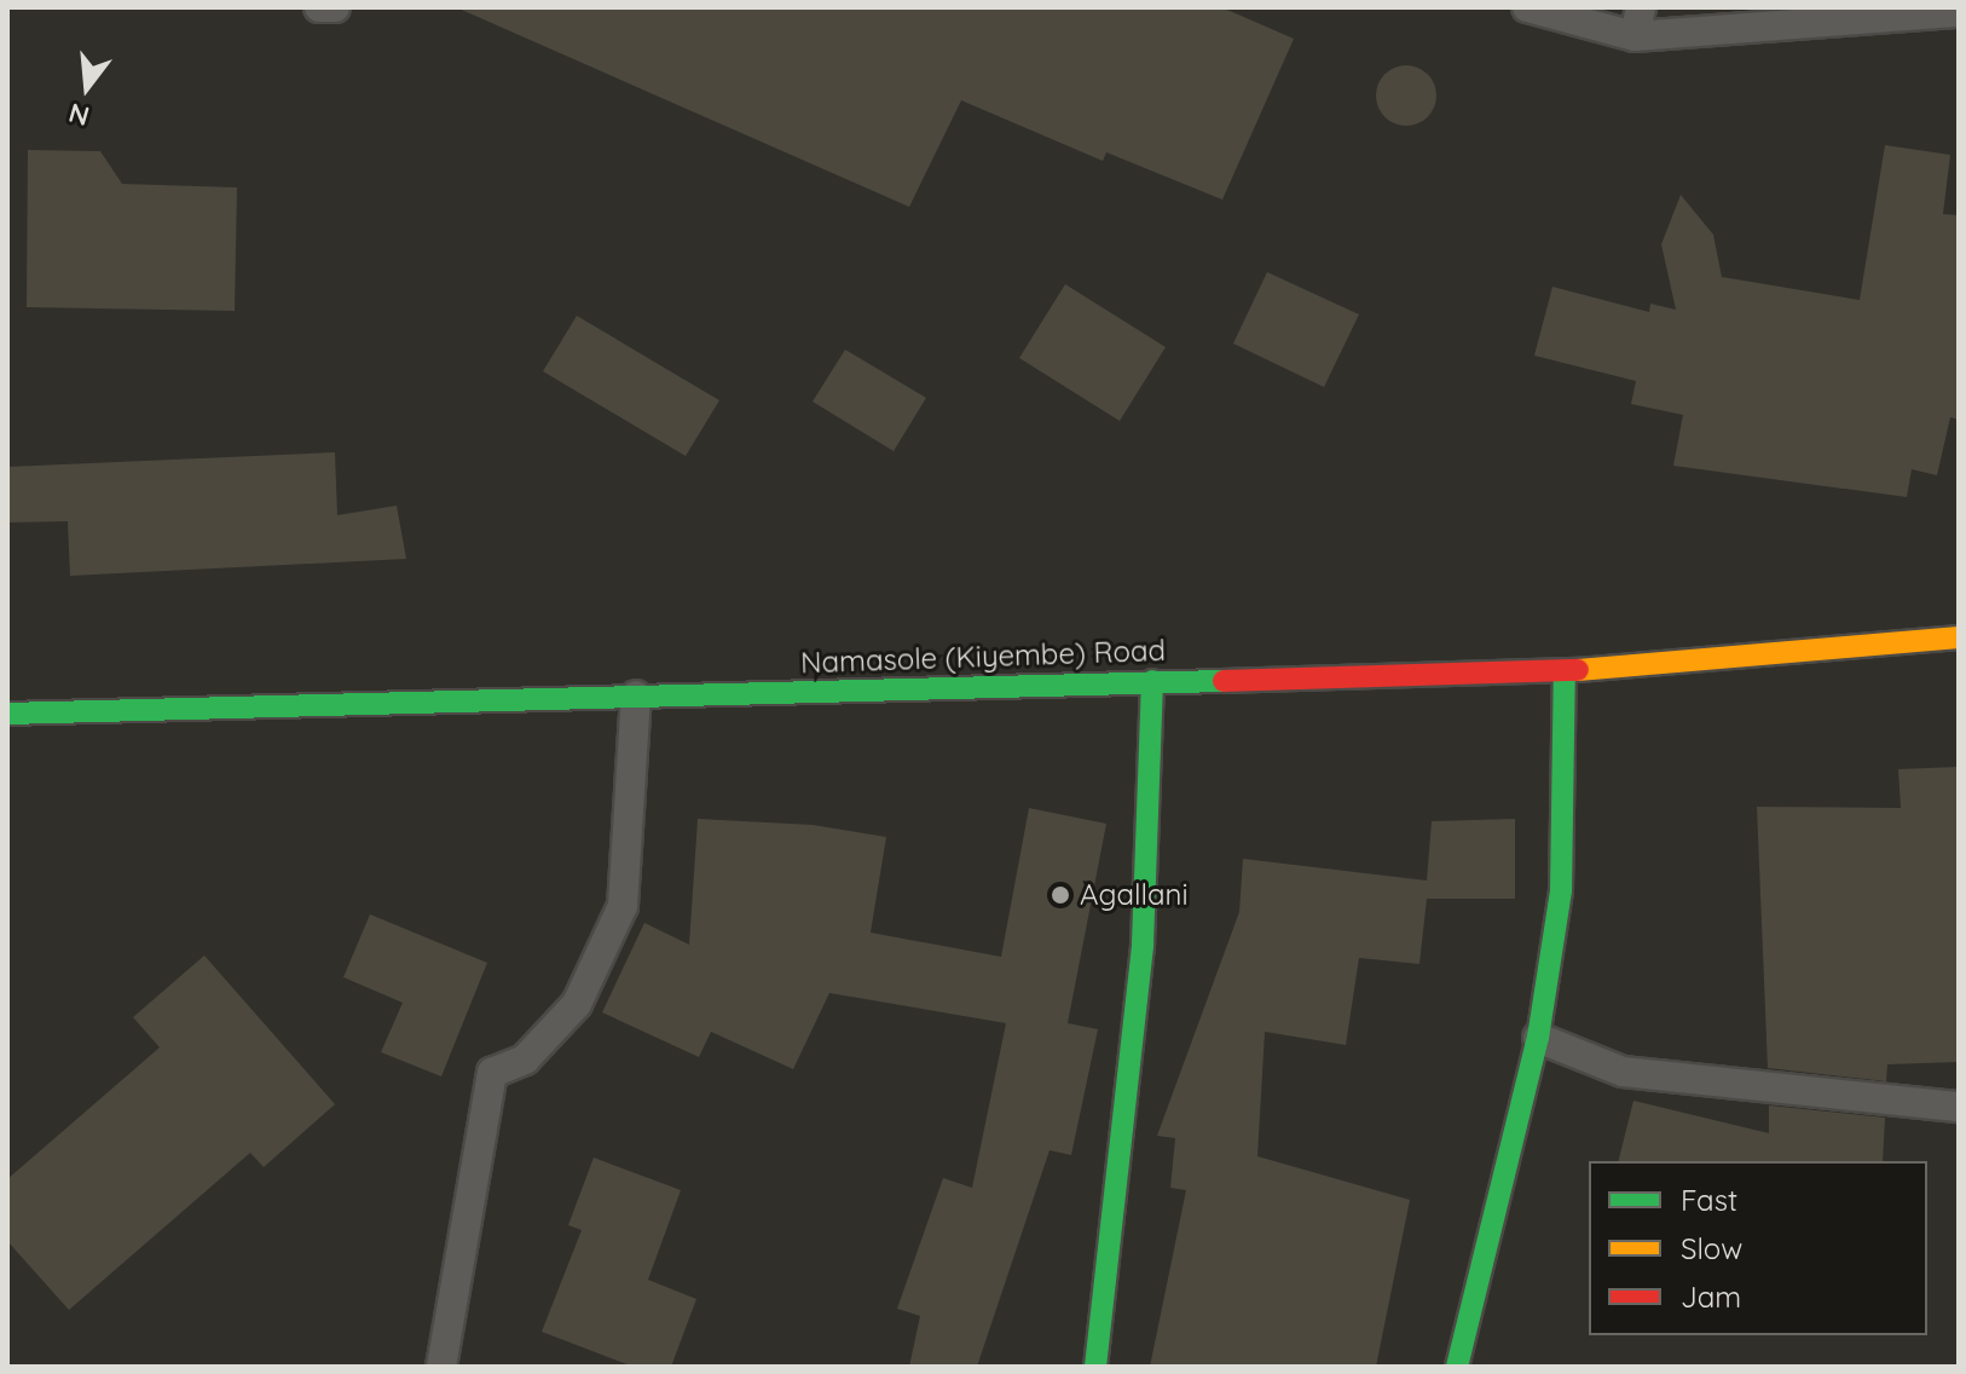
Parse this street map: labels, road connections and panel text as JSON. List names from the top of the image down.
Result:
{
  "streets": {
    "main road": ["Namasole (Kiyembe) Road"]
  },
  "places": ["Agallani"],
  "legend": ["Fast", "Slow", "Jam"],
  "north": "bottom"
}
